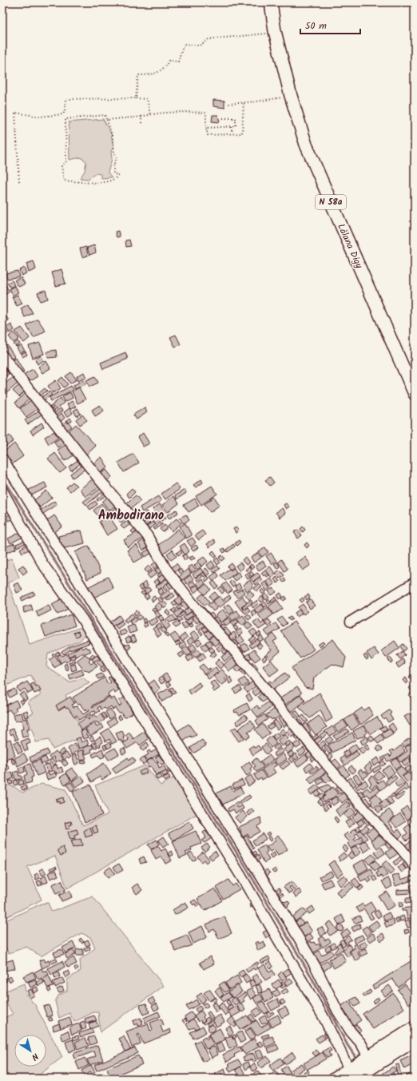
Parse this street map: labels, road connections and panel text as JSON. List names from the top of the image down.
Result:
{
  "streets": {
    "main road": ["N 58a", "Làlana Digy"]
  },
  "districts": ["Ambodirano"],
  "scale_bar": "50 m",
  "north": "bottom right"
}
